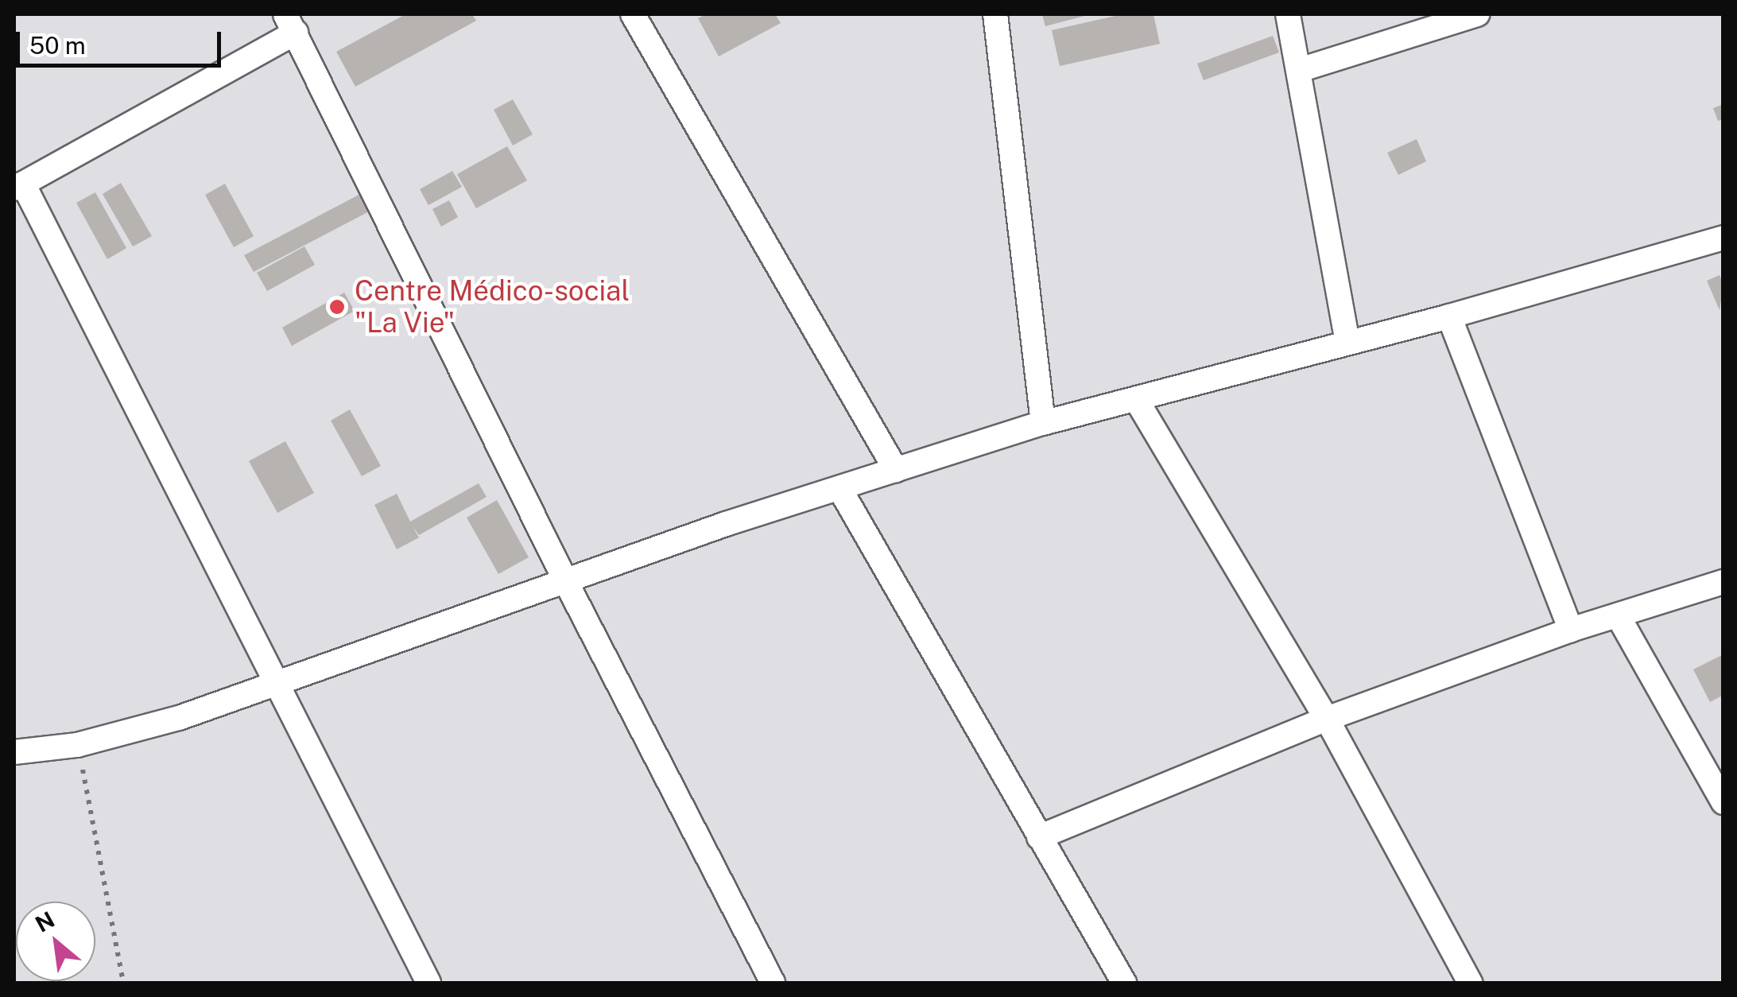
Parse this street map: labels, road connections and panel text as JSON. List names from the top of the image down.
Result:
{
  "places": ["Centre Médico-social \"La Vie\""],
  "scale_bar": "50 m",
  "north": "top left"
}
